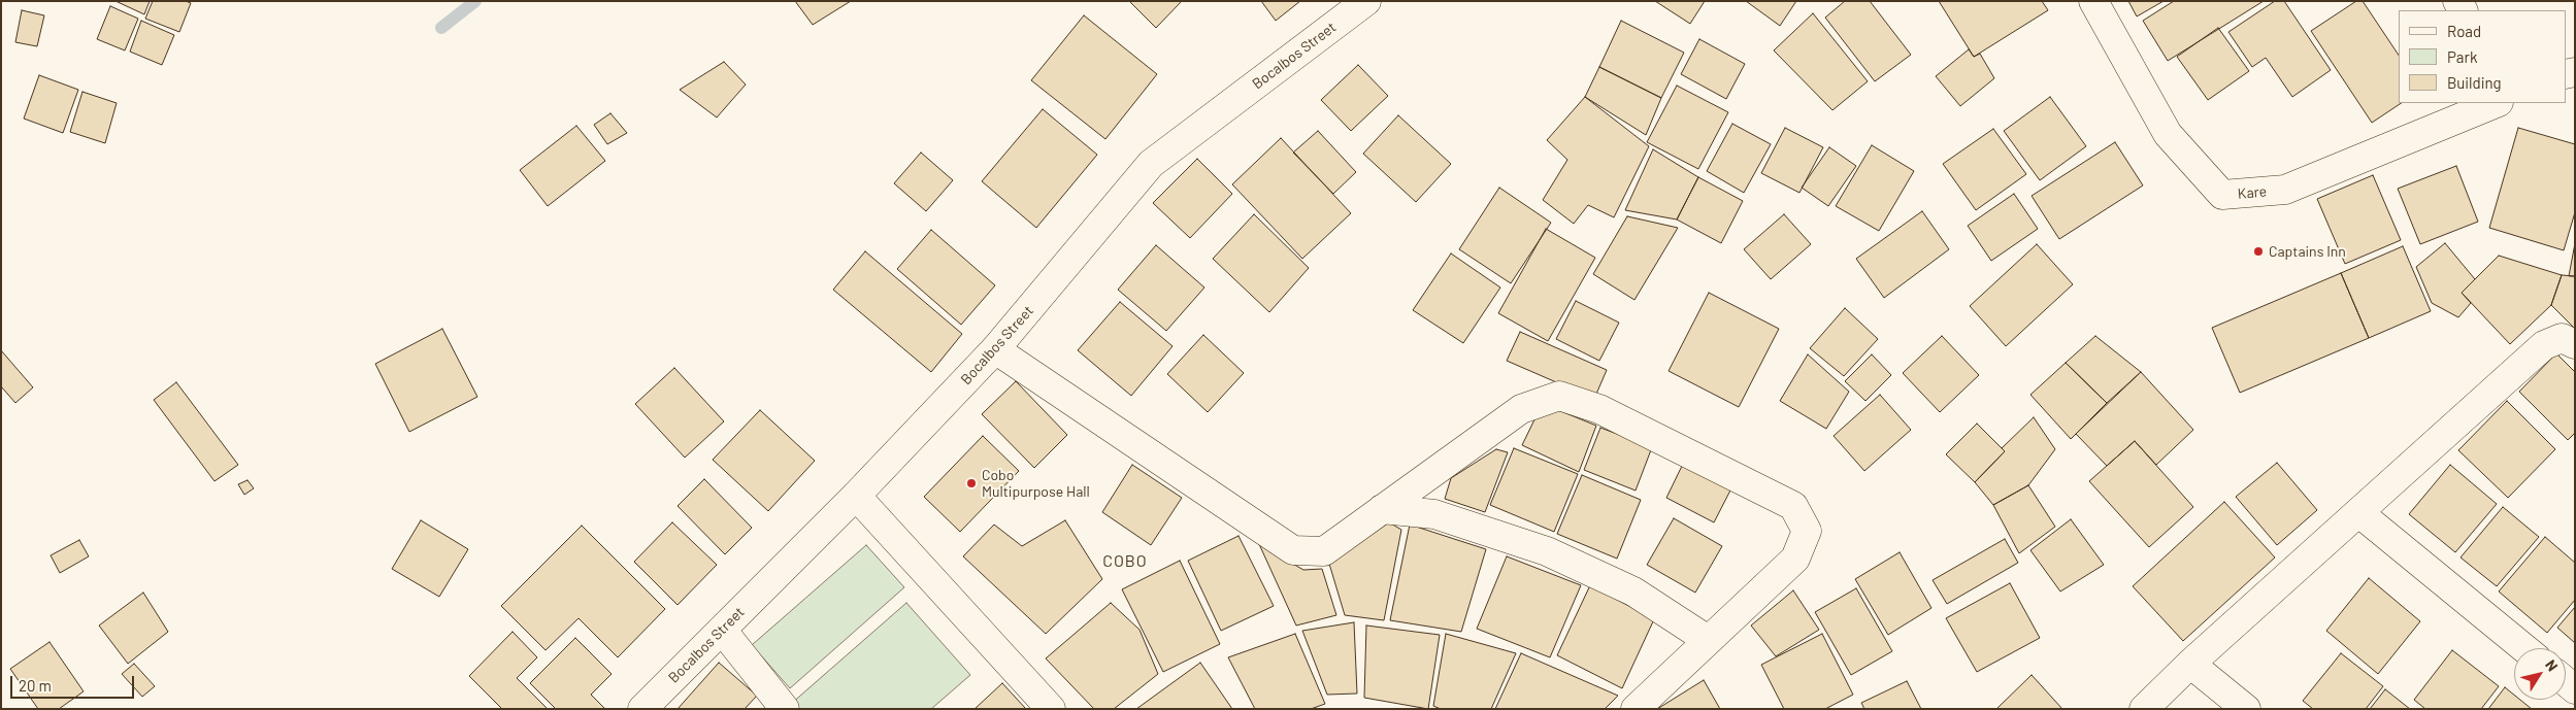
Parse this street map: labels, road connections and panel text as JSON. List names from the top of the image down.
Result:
{
  "streets": {
    "street": ["Bocalbos Street", "Kare"]
  },
  "districts": ["COBO"],
  "places": ["Captains Inn", "Cobo Multipurpose Hall"],
  "legend": ["Road", "Park", "Building"],
  "scale_bar": "20 m",
  "north": "top right"
}
